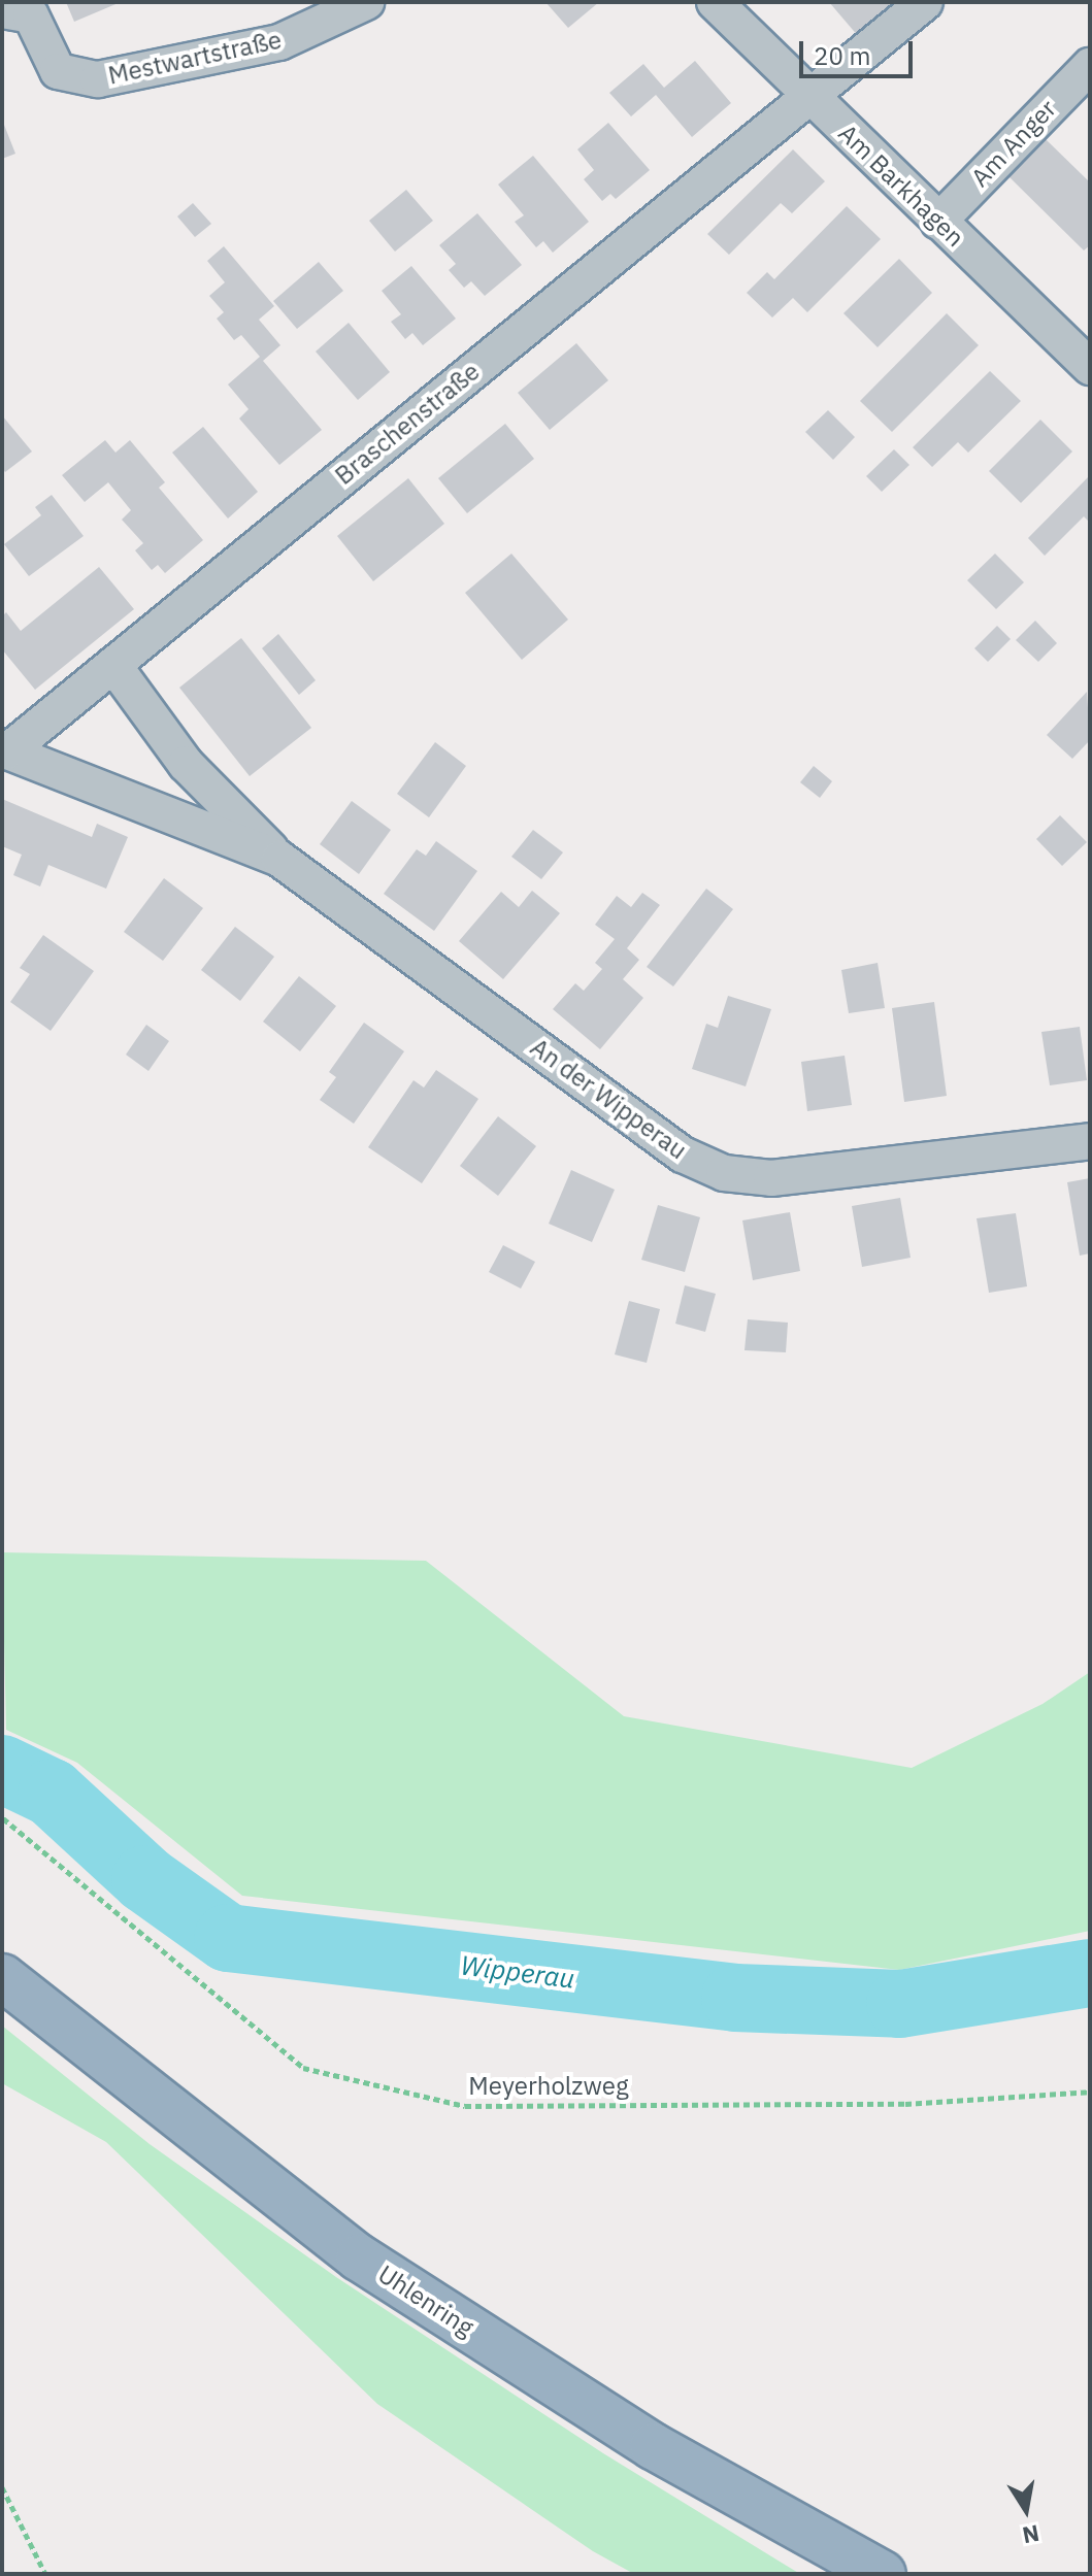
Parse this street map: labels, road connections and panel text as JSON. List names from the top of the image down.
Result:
{
  "streets": {
    "highway": ["Uhlenring"],
    "street": [
      "Mestwartstraße",
      "Am Anger",
      "Am Barkhagen",
      "Braschenstraße",
      "An der Wipperau"
    ],
    "path": ["Meyerholzweg"]
  },
  "crossings": [
    ["Am Anger", "Am Barkhagen"],
    ["Am Barkhagen", "Braschenstraße"],
    ["Braschenstraße", "An der Wipperau"]
  ],
  "water": ["Wipperau"],
  "scale_bar": "20 m",
  "north": "bottom"
}
